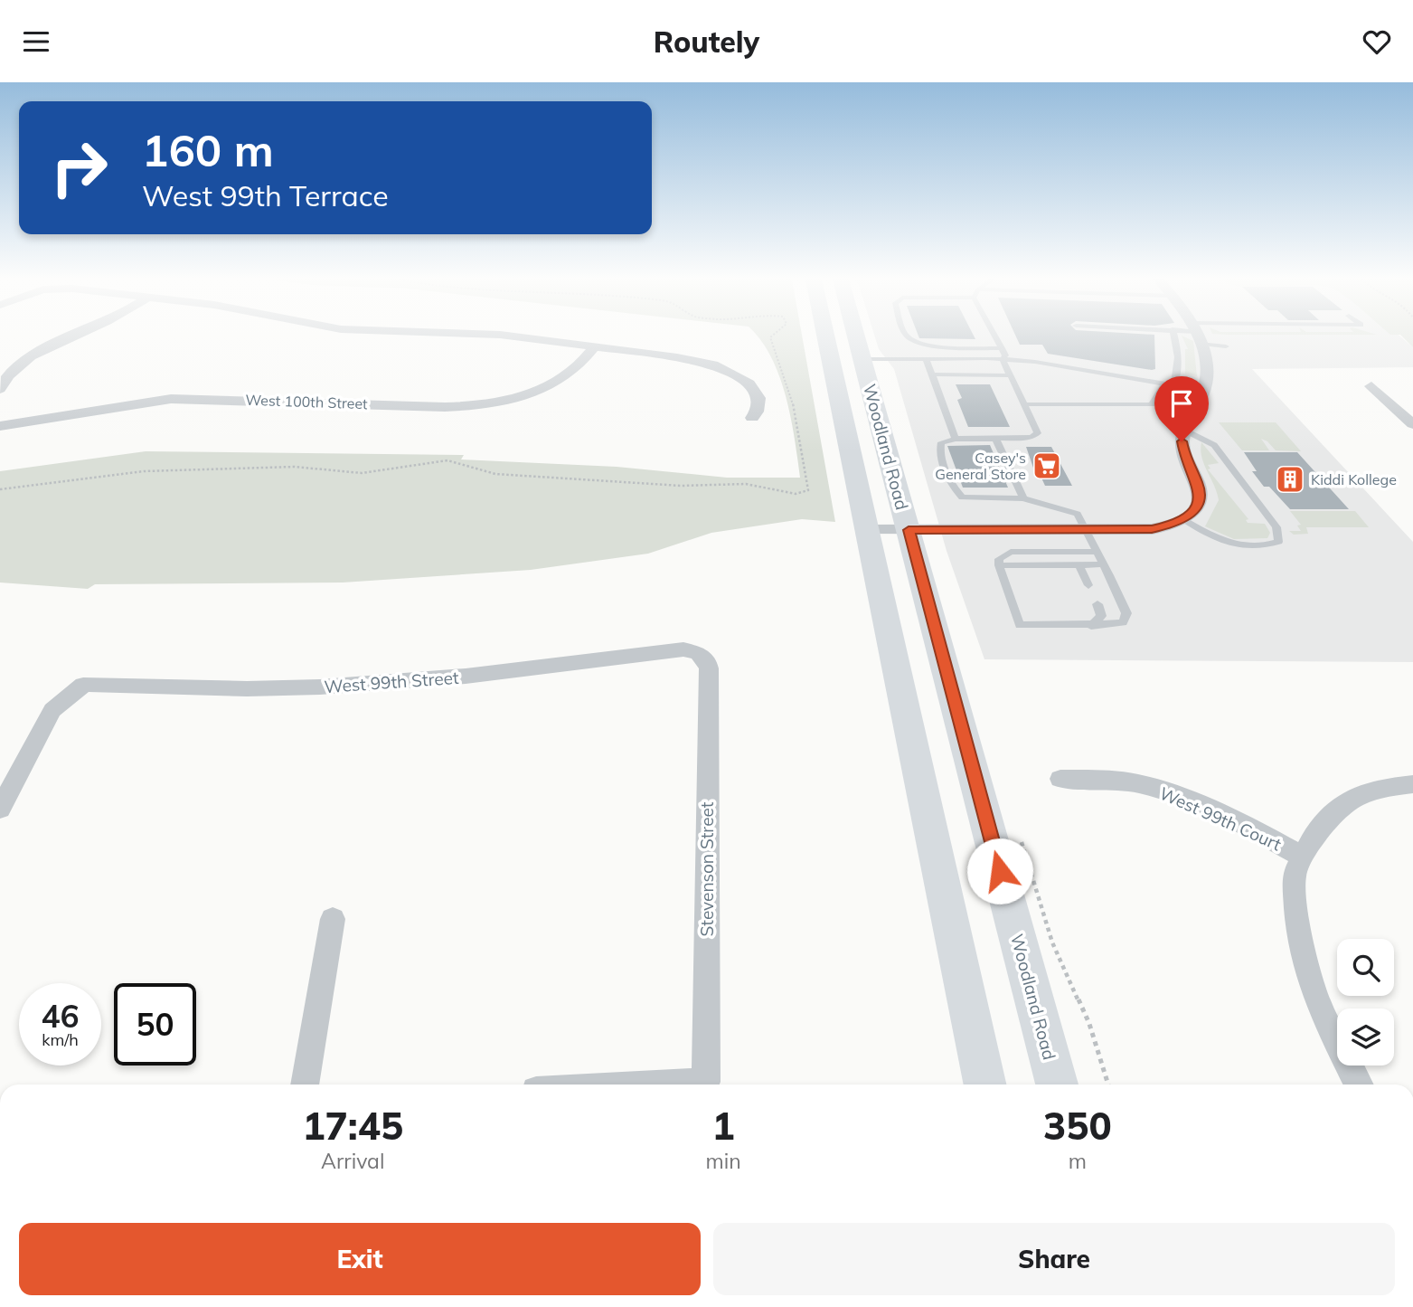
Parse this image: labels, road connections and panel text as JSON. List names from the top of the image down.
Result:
{
  "streets": {
    "main road": ["Woodland Road"],
    "street": [
      "West 100th Street",
      "West 99th Street",
      "West 99th Court",
      "Stevenson Street"
    ]
  },
  "crossings": [
    ["West 99th Street", "Stevenson Street"]
  ],
  "places": {
    "supermarket": ["Casey's General Store"],
    "building": ["Kiddi Kollege"]
  },
  "page": {
    "header": "Routely",
    "turn": ["160 m", "West 99th Terrace"],
    "speed": "46 km/h",
    "limit": "50",
    "eta": [
      "17:45",
      "Arrival",
      "1",
      "min",
      "350",
      "m"
    ],
    "buttons": ["Exit", "Share"]
  }
}
